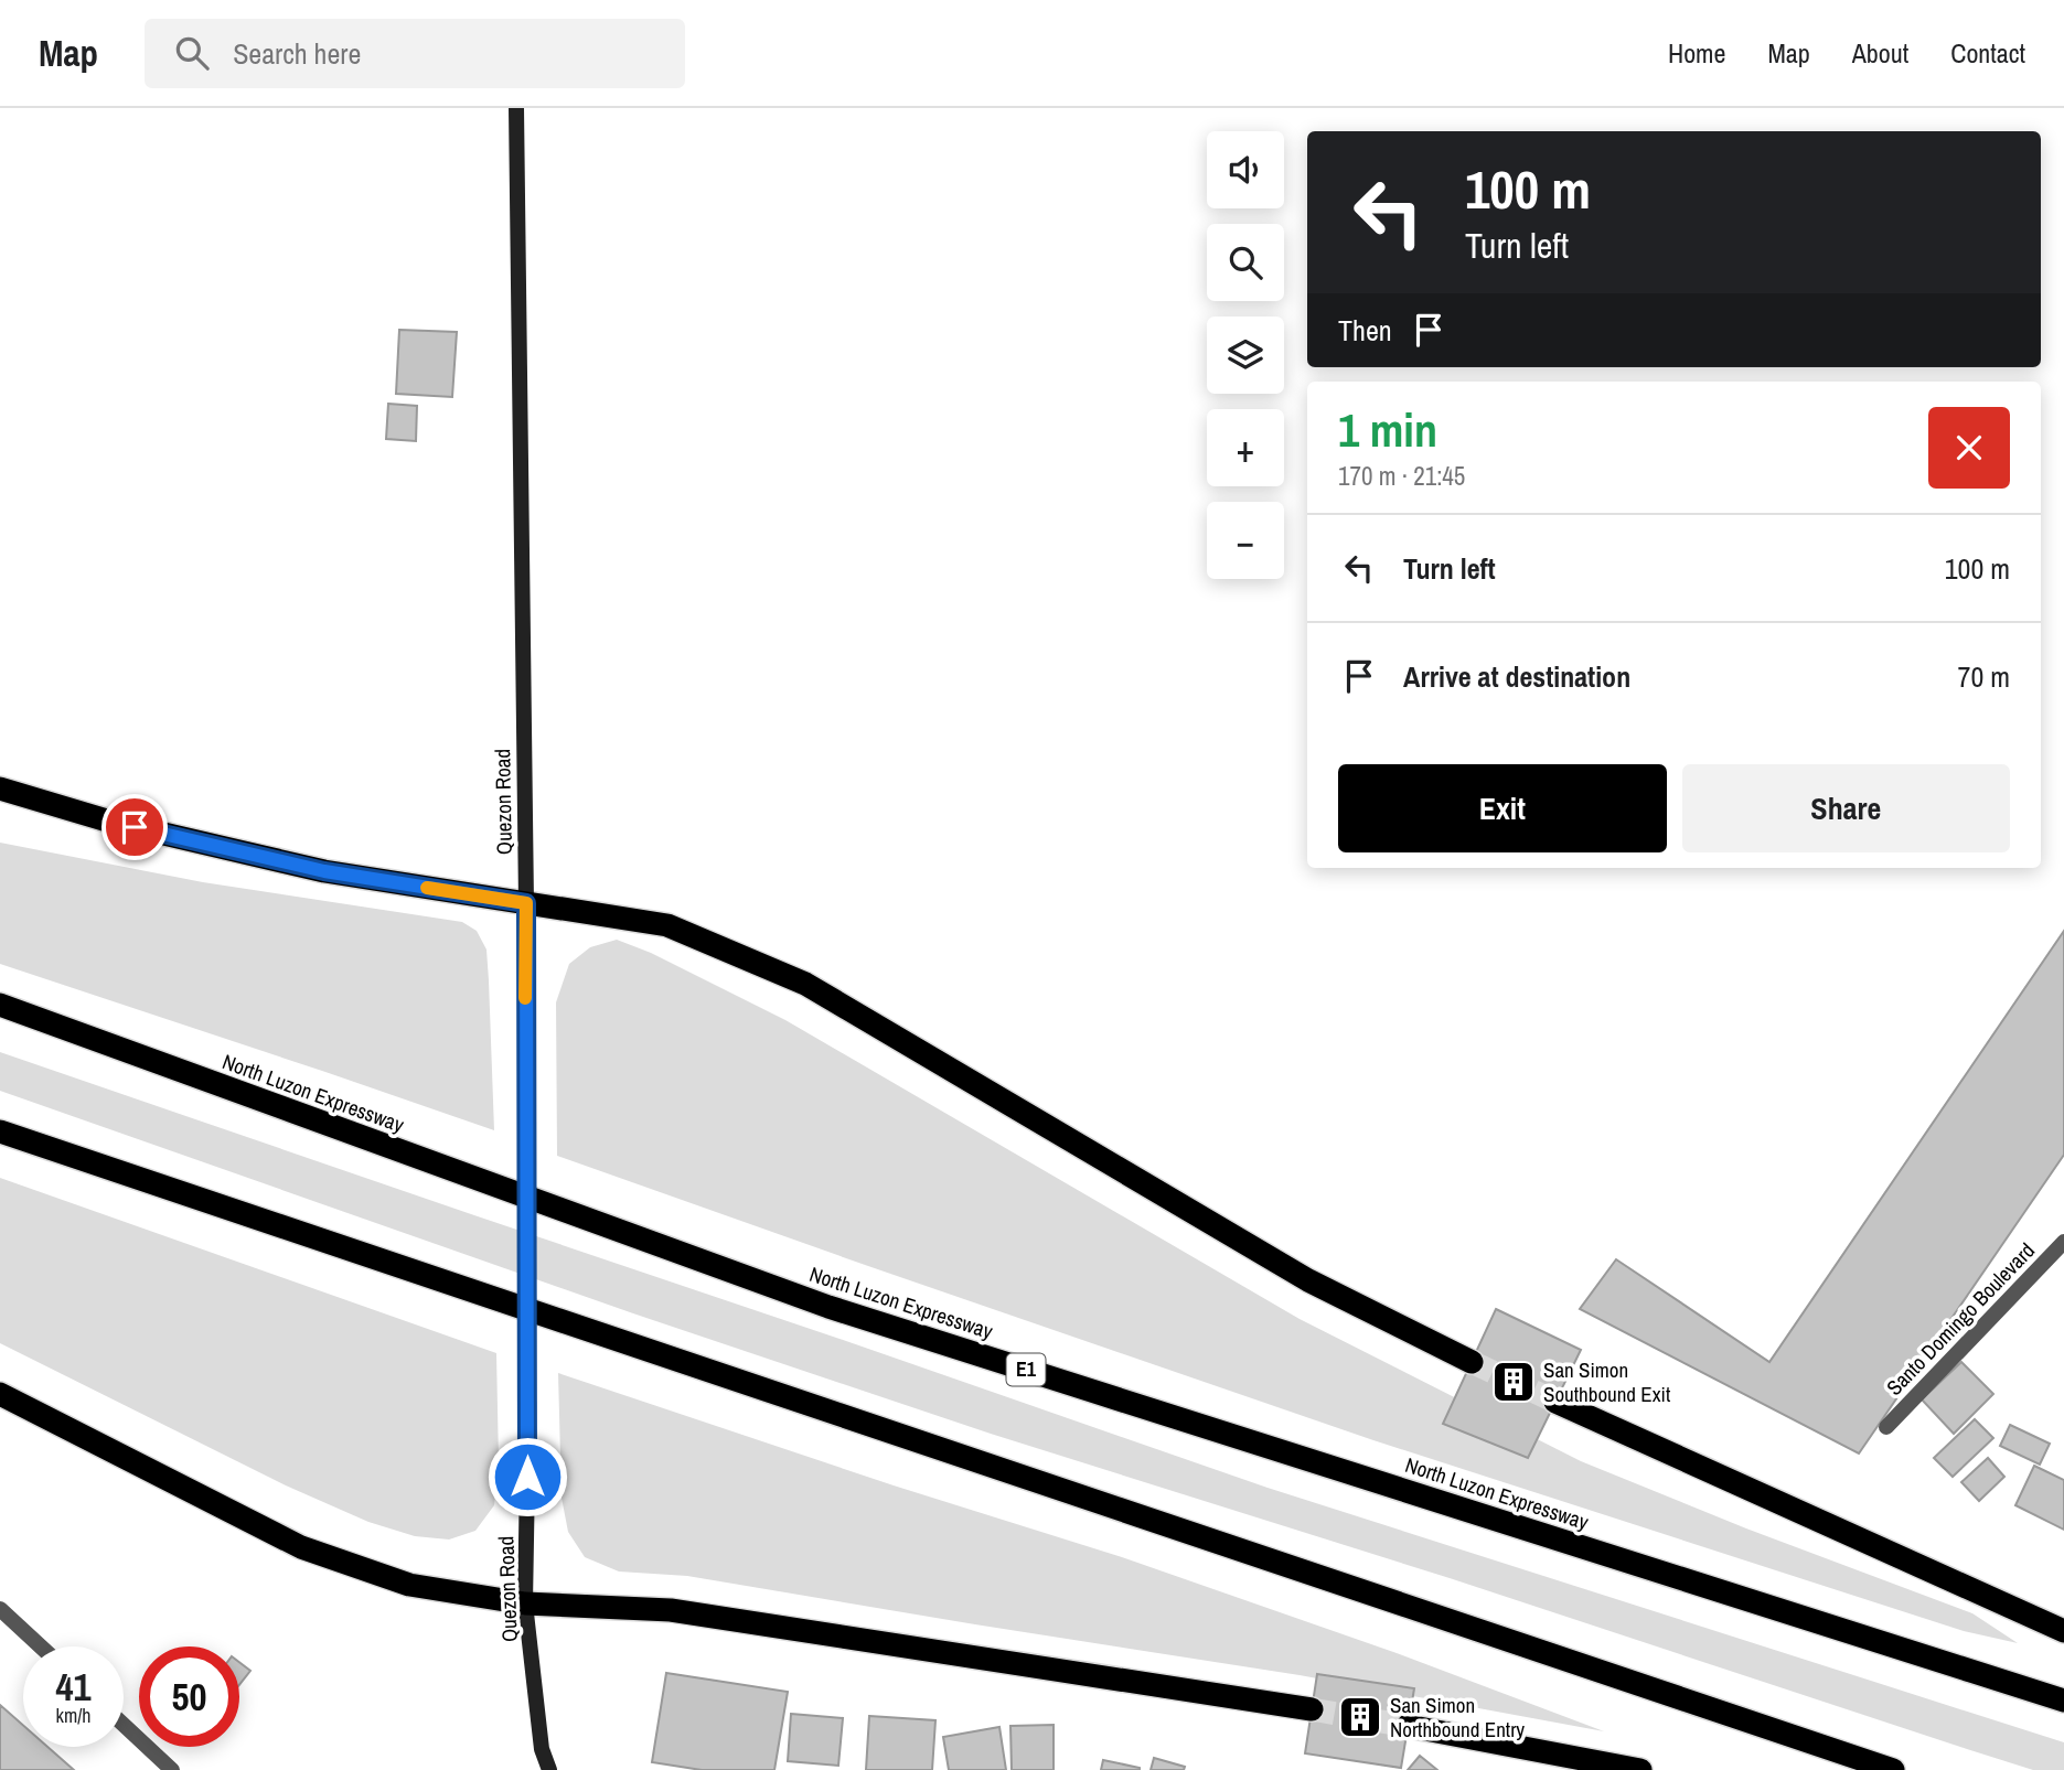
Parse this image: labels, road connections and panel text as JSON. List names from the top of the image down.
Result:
{
  "streets": {
    "highway": ["North Luzon Expressway", "E1"],
    "main road": ["Quezon Road"],
    "street": ["Santo Domingo Boulevard"]
  },
  "places": {
    "building": ["San Simon Southbound Exit", "San Simon Northbound Entry"]
  },
  "page": {
    "header": "Map",
    "search": "Search here",
    "nav": [
      "Home",
      "Map",
      "About",
      "Contact"
    ],
    "map_buttons": ["+", "−"],
    "turn": ["100 m", "Turn left"],
    "then": "Then",
    "heading": ["1 min", "170 m · 21:45"],
    "list": [
      {
        "name": "Turn left",
        "value": "100 m"
      },
      {
        "name": "Arrive at destination",
        "value": "70 m"
      }
    ],
    "buttons": ["Exit", "Share"],
    "speed": "41 km/h",
    "limit": "50"
  }
}
